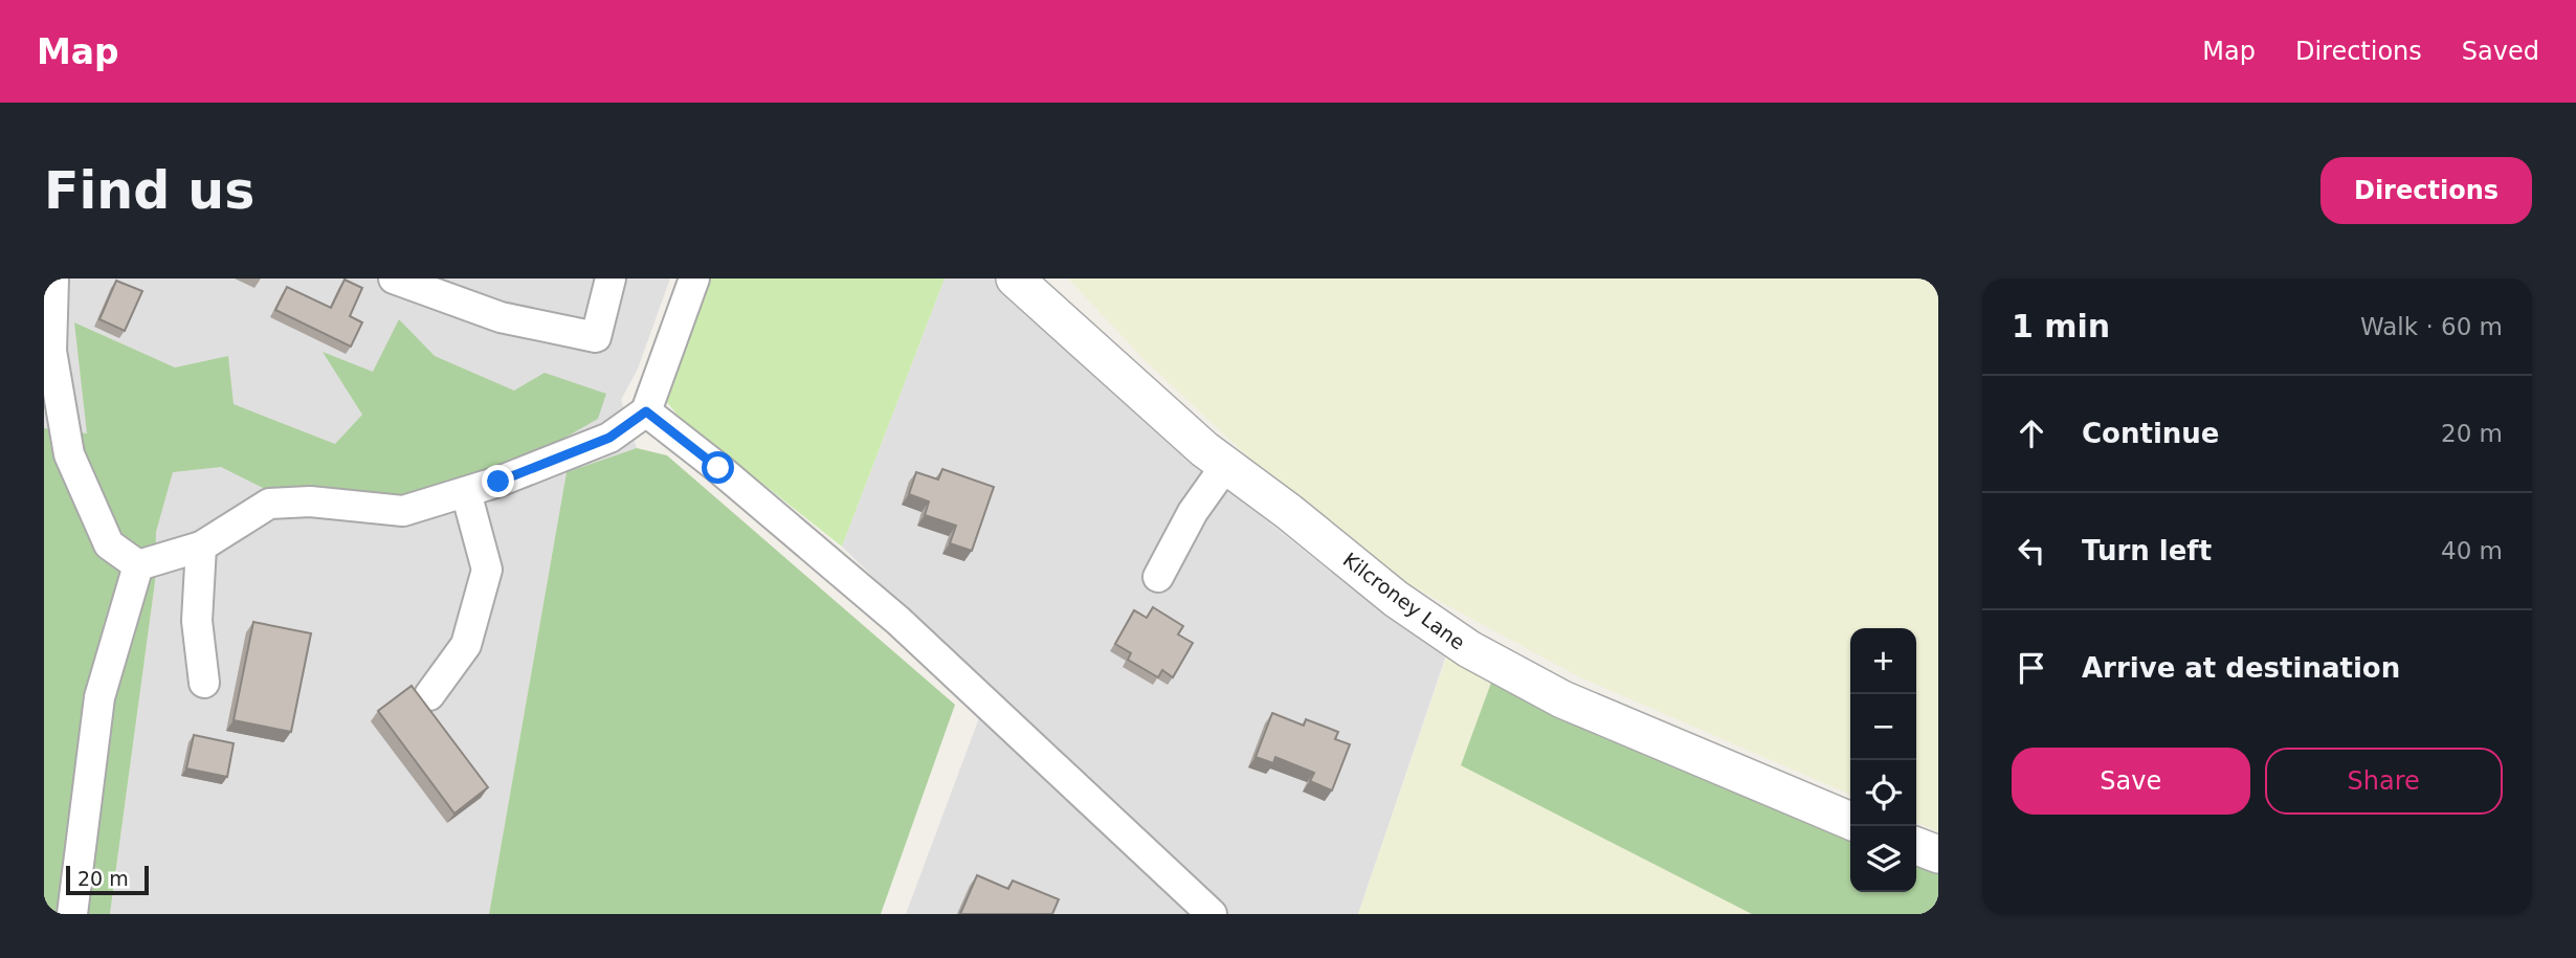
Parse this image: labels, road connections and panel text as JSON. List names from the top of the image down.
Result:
{
  "streets": {
    "street": ["Kilcroney Lane"]
  },
  "scale_bar": "20 m",
  "page": {
    "header": "Map",
    "nav": ["Map", "Directions", "Saved"],
    "buttons": [
      "Directions",
      ["Save", "Share"]
    ],
    "title": "Find us",
    "heading": ["1 min", "Walk · 60 m"],
    "list": [
      ["Continue", "20 m"],
      ["Turn left", "40 m"],
      "Arrive at destination"
    ],
    "map_buttons": ["+", "−"],
    "scale": "20 m"
  }
}
